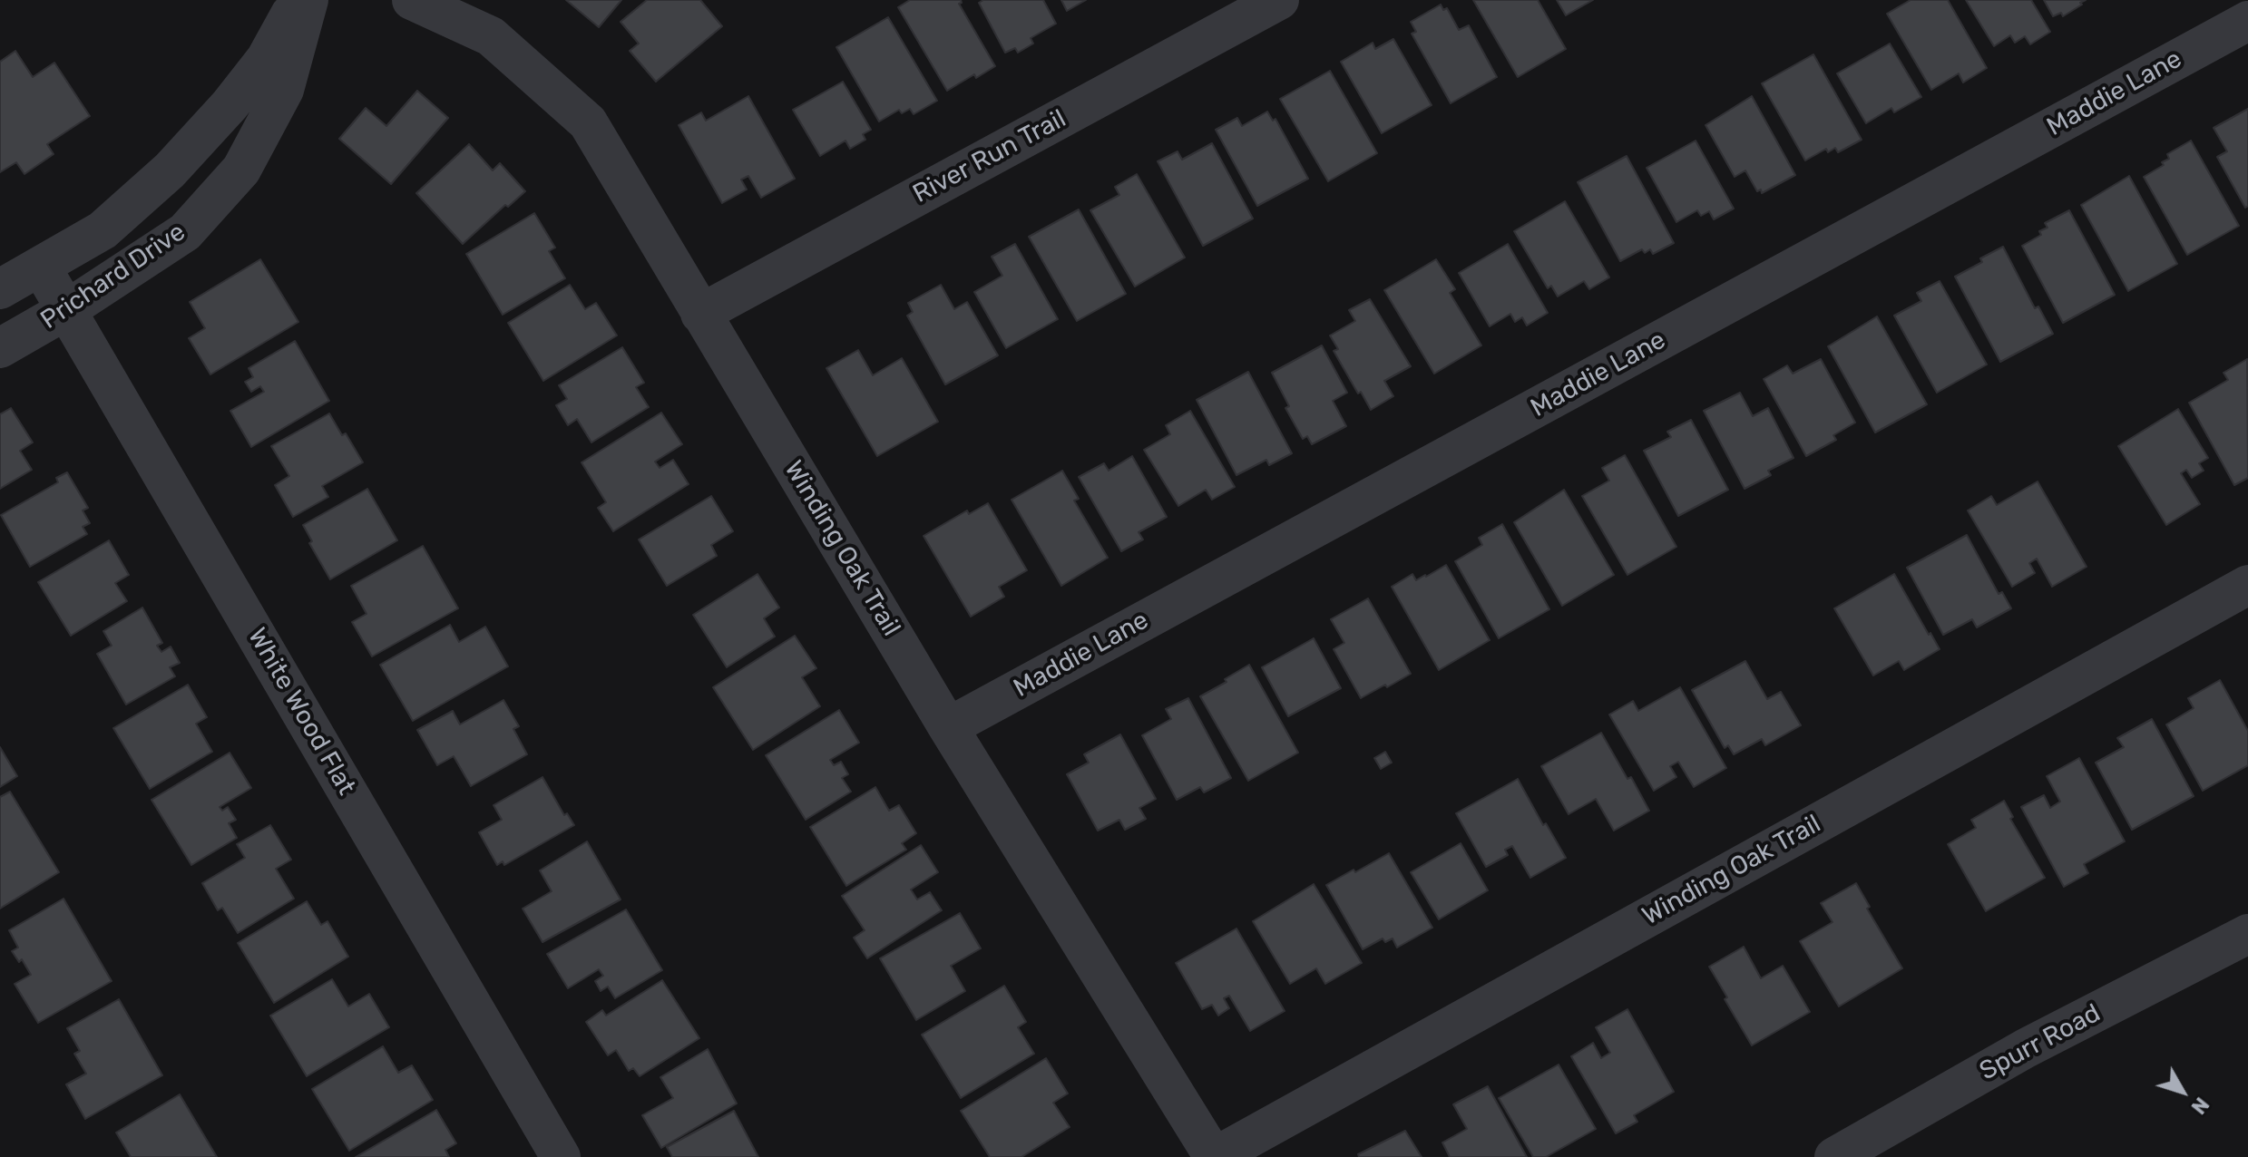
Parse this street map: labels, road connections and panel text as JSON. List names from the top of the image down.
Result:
{
  "streets": {
    "street": [
      "Maddie Lane",
      "River Run Trail",
      "Prichard Drive",
      "Winding Oak Trail",
      "White Wood Flat",
      "Spurr Road"
    ]
  },
  "crossings": [
    ["Maddie Lane", "Winding Oak Trail"],
    ["River Run Trail", "Winding Oak Trail"],
    ["Prichard Drive", "White Wood Flat"]
  ],
  "north": "bottom right"
}
